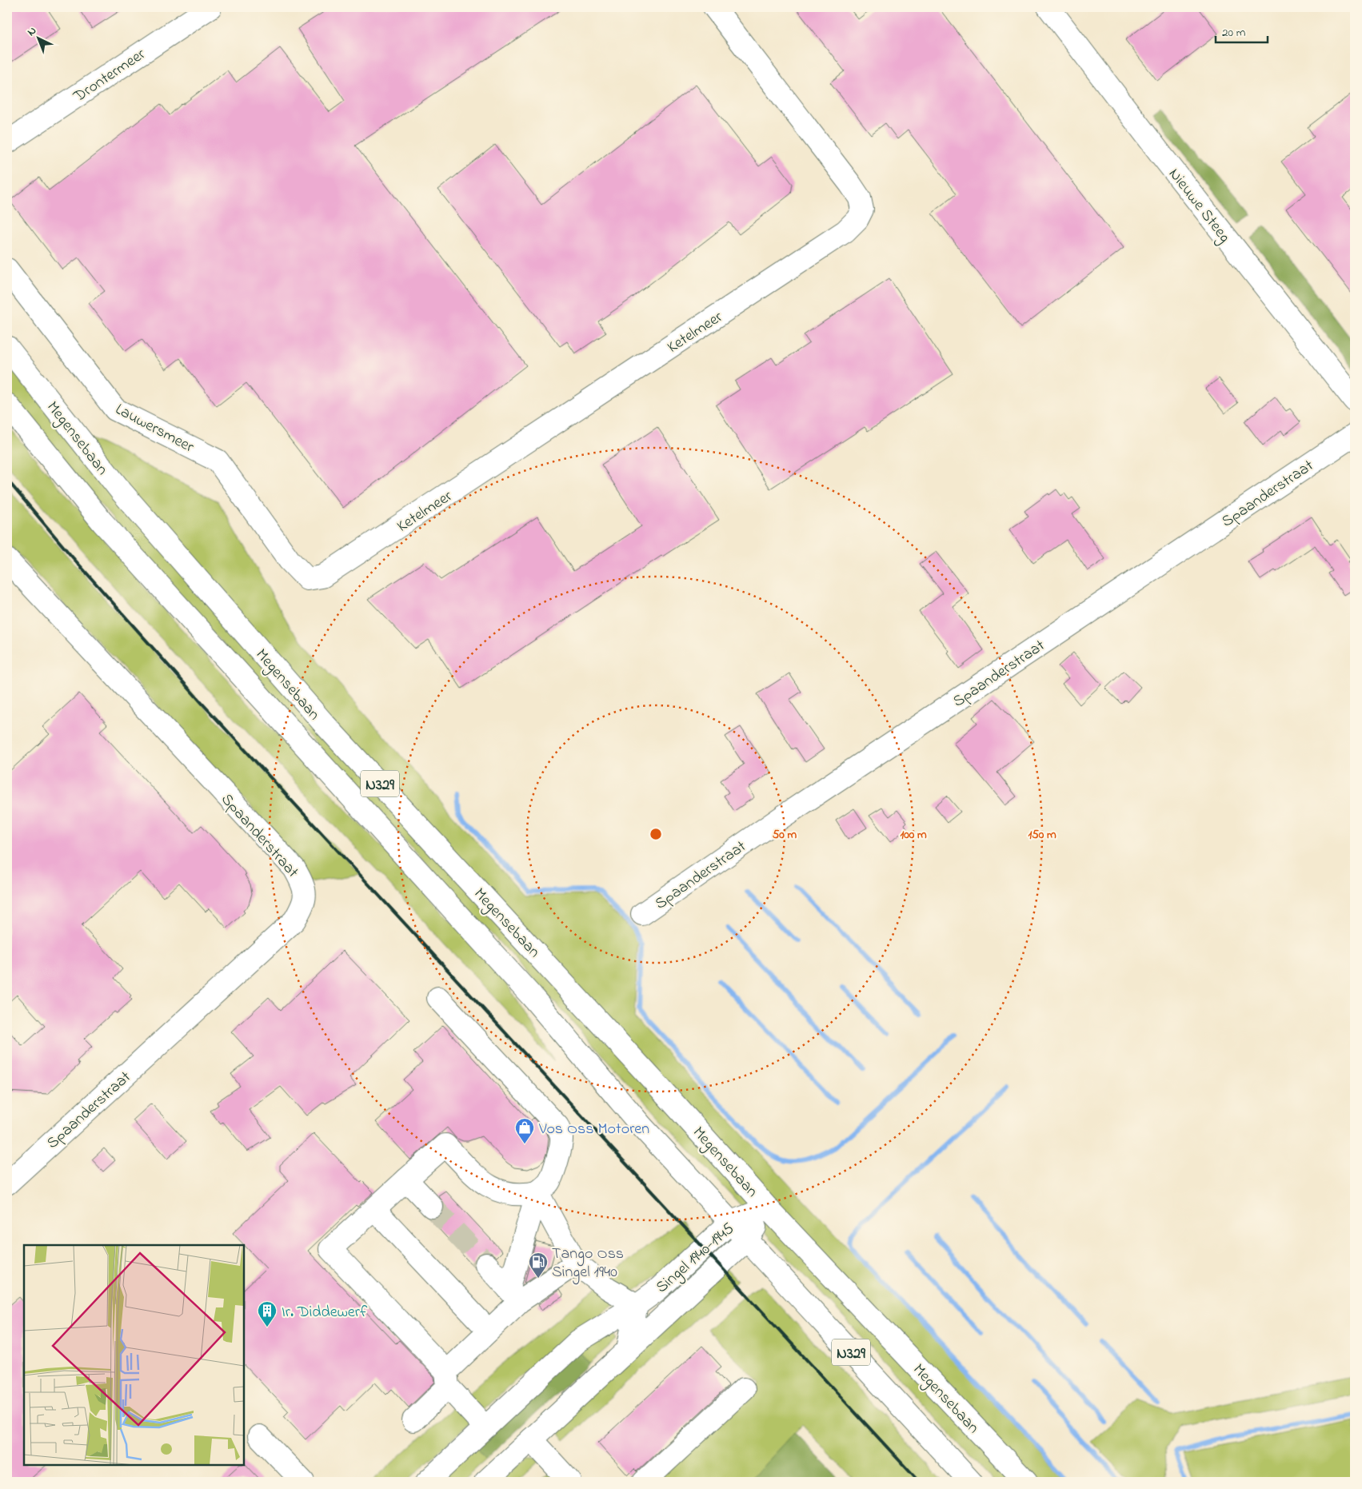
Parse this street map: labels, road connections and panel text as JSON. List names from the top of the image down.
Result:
{
  "streets": {
    "street": [
      "Drontermeer",
      "Nieuwe Steeg",
      "Ketelmeer",
      "Lauwersmeer",
      "Megensebaan",
      "Spaanderstraat",
      "N329",
      "Singel 1940-1945"
    ]
  },
  "crossings": [
    ["Ketelmeer", "Lauwersmeer"],
    ["Megensebaan", "Singel 1940-1945"]
  ],
  "places": {
    "shop": ["Vos Oss Motoren"],
    "fuel station": ["Tango Oss Singel 1940"],
    "building": ["Ir. Diddewerf"]
  },
  "scale_bar": "20 m",
  "north": "top left",
  "rings": ["50 m", "100 m", "150 m"]
}
